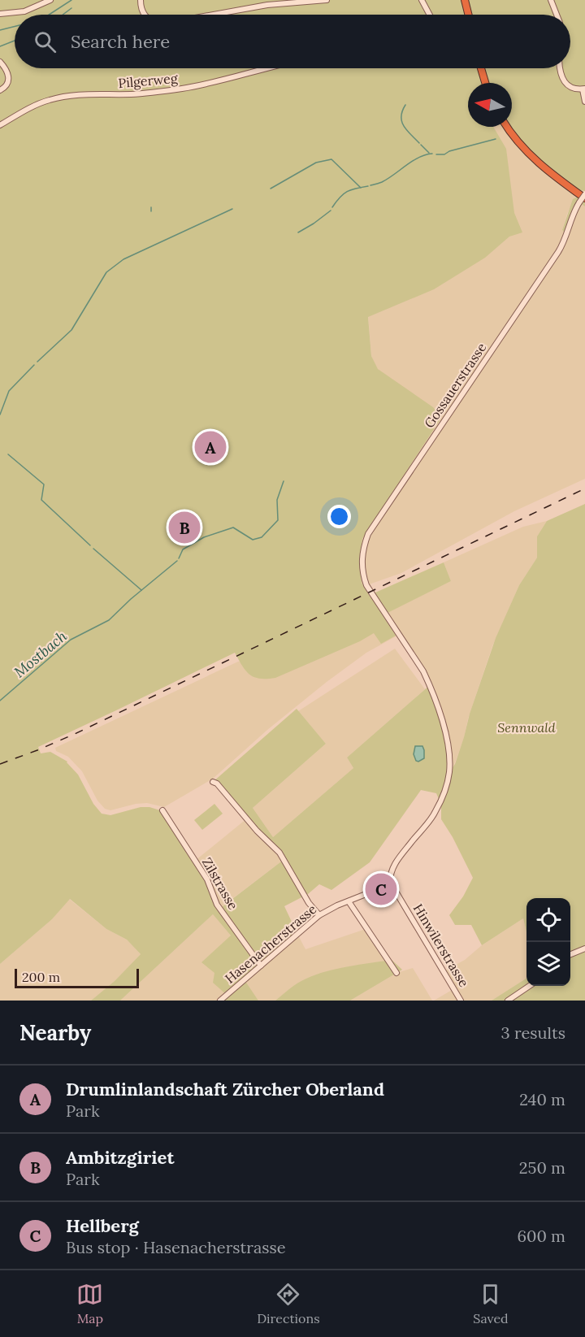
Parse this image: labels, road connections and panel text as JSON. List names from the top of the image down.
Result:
{
  "streets": {
    "street": [
      "Pilgerweg",
      "Gossauerstrasse",
      "Zilstrasse",
      "Hasenacherstrasse",
      "Hinwilerstrasse"
    ]
  },
  "crossings": [
    ["Gossauerstrasse", "Hasenacherstrasse"],
    ["Gossauerstrasse", "Hinwilerstrasse"],
    ["Zilstrasse", "Hasenacherstrasse"],
    ["Hasenacherstrasse", "Hinwilerstrasse"]
  ],
  "water": ["Mostbach"],
  "parks": ["Sennwald"],
  "scale_bar": "200 m",
  "north": "left",
  "page": {
    "search": "Search here",
    "pins": ["A", "B", "C"],
    "scale": "200 m",
    "heading": ["Nearby", "3 results"],
    "list": [
      {
        "mark": "A",
        "name": "Drumlinlandschaft Zürcher Oberland",
        "note": "Park",
        "value": "240 m"
      },
      {
        "mark": "B",
        "name": "Ambitzgiriet",
        "note": "Park",
        "value": "250 m"
      },
      {
        "mark": "C",
        "name": "Hellberg",
        "note": "Bus stop · Hasenacherstrasse",
        "value": "600 m"
      }
    ],
    "nav": ["Map", "Directions", "Saved"]
  }
}
